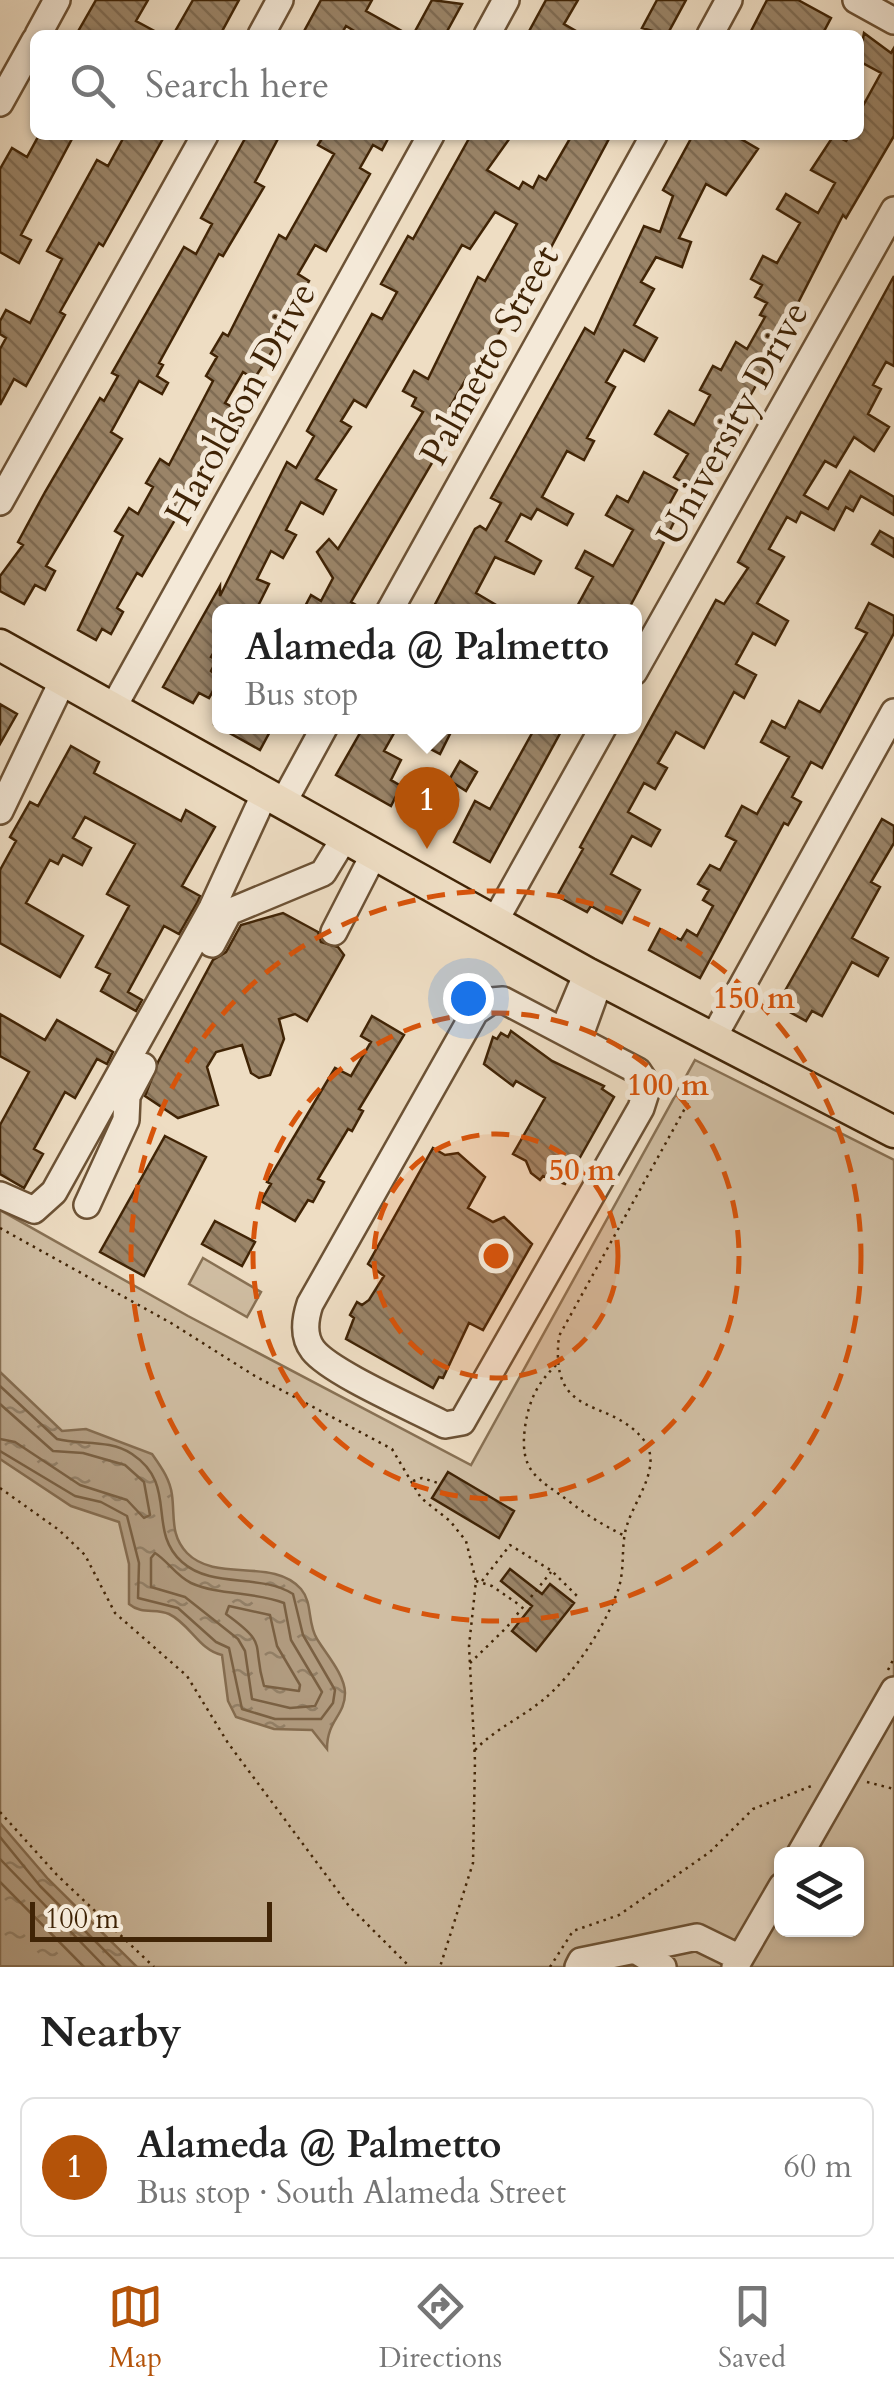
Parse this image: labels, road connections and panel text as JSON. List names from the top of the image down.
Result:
{
  "streets": {
    "street": ["Palmetto Street", "Haroldson Drive", "University Drive"]
  },
  "scale_bar": "100 m",
  "page": {
    "search": "Search here",
    "popup": ["Alameda @ Palmetto", "Bus stop"],
    "pins": "1",
    "scale": "100 m",
    "heading": "Nearby",
    "list": [
      {
        "mark": "1",
        "name": "Alameda @ Palmetto",
        "note": "Bus stop · South Alameda Street",
        "value": "60 m"
      }
    ],
    "nav": ["Map", "Directions", "Saved"]
  },
  "rings": ["150 m", "100 m", "50 m"]
}
